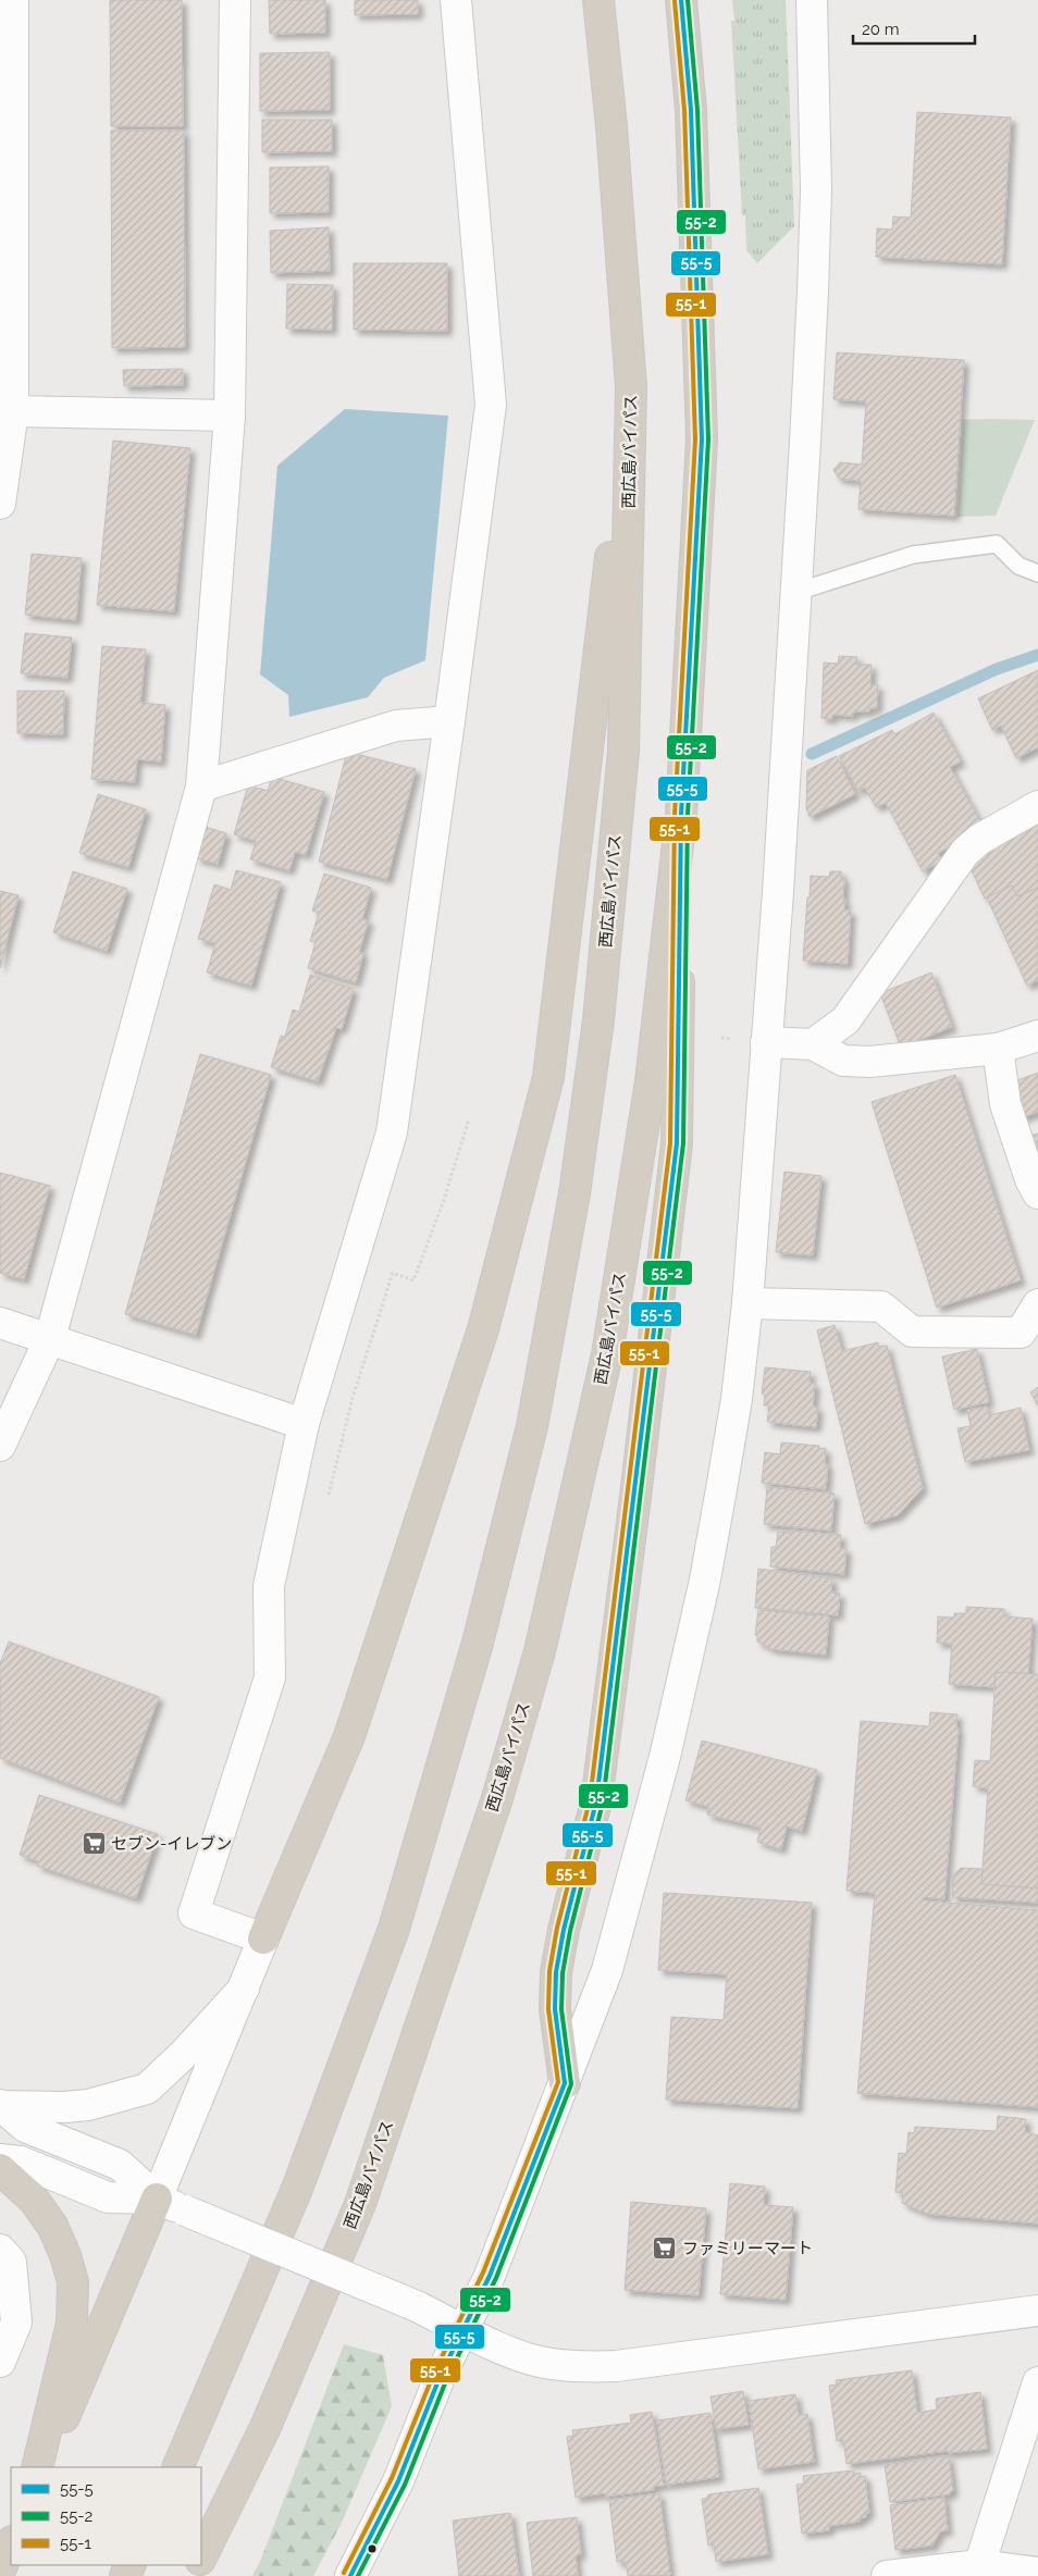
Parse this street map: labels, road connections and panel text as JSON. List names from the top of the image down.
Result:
{
  "streets": {
    "highway": ["西広島バイパス"]
  },
  "places": {
    "supermarket": ["セブン-イレブン", "ファミリーマート"]
  },
  "lines": ["transit line 55-5", "transit line 55-2", "transit line 55-1"],
  "legend": ["55-5", "55-2", "55-1"],
  "scale_bar": "20 m"
}
